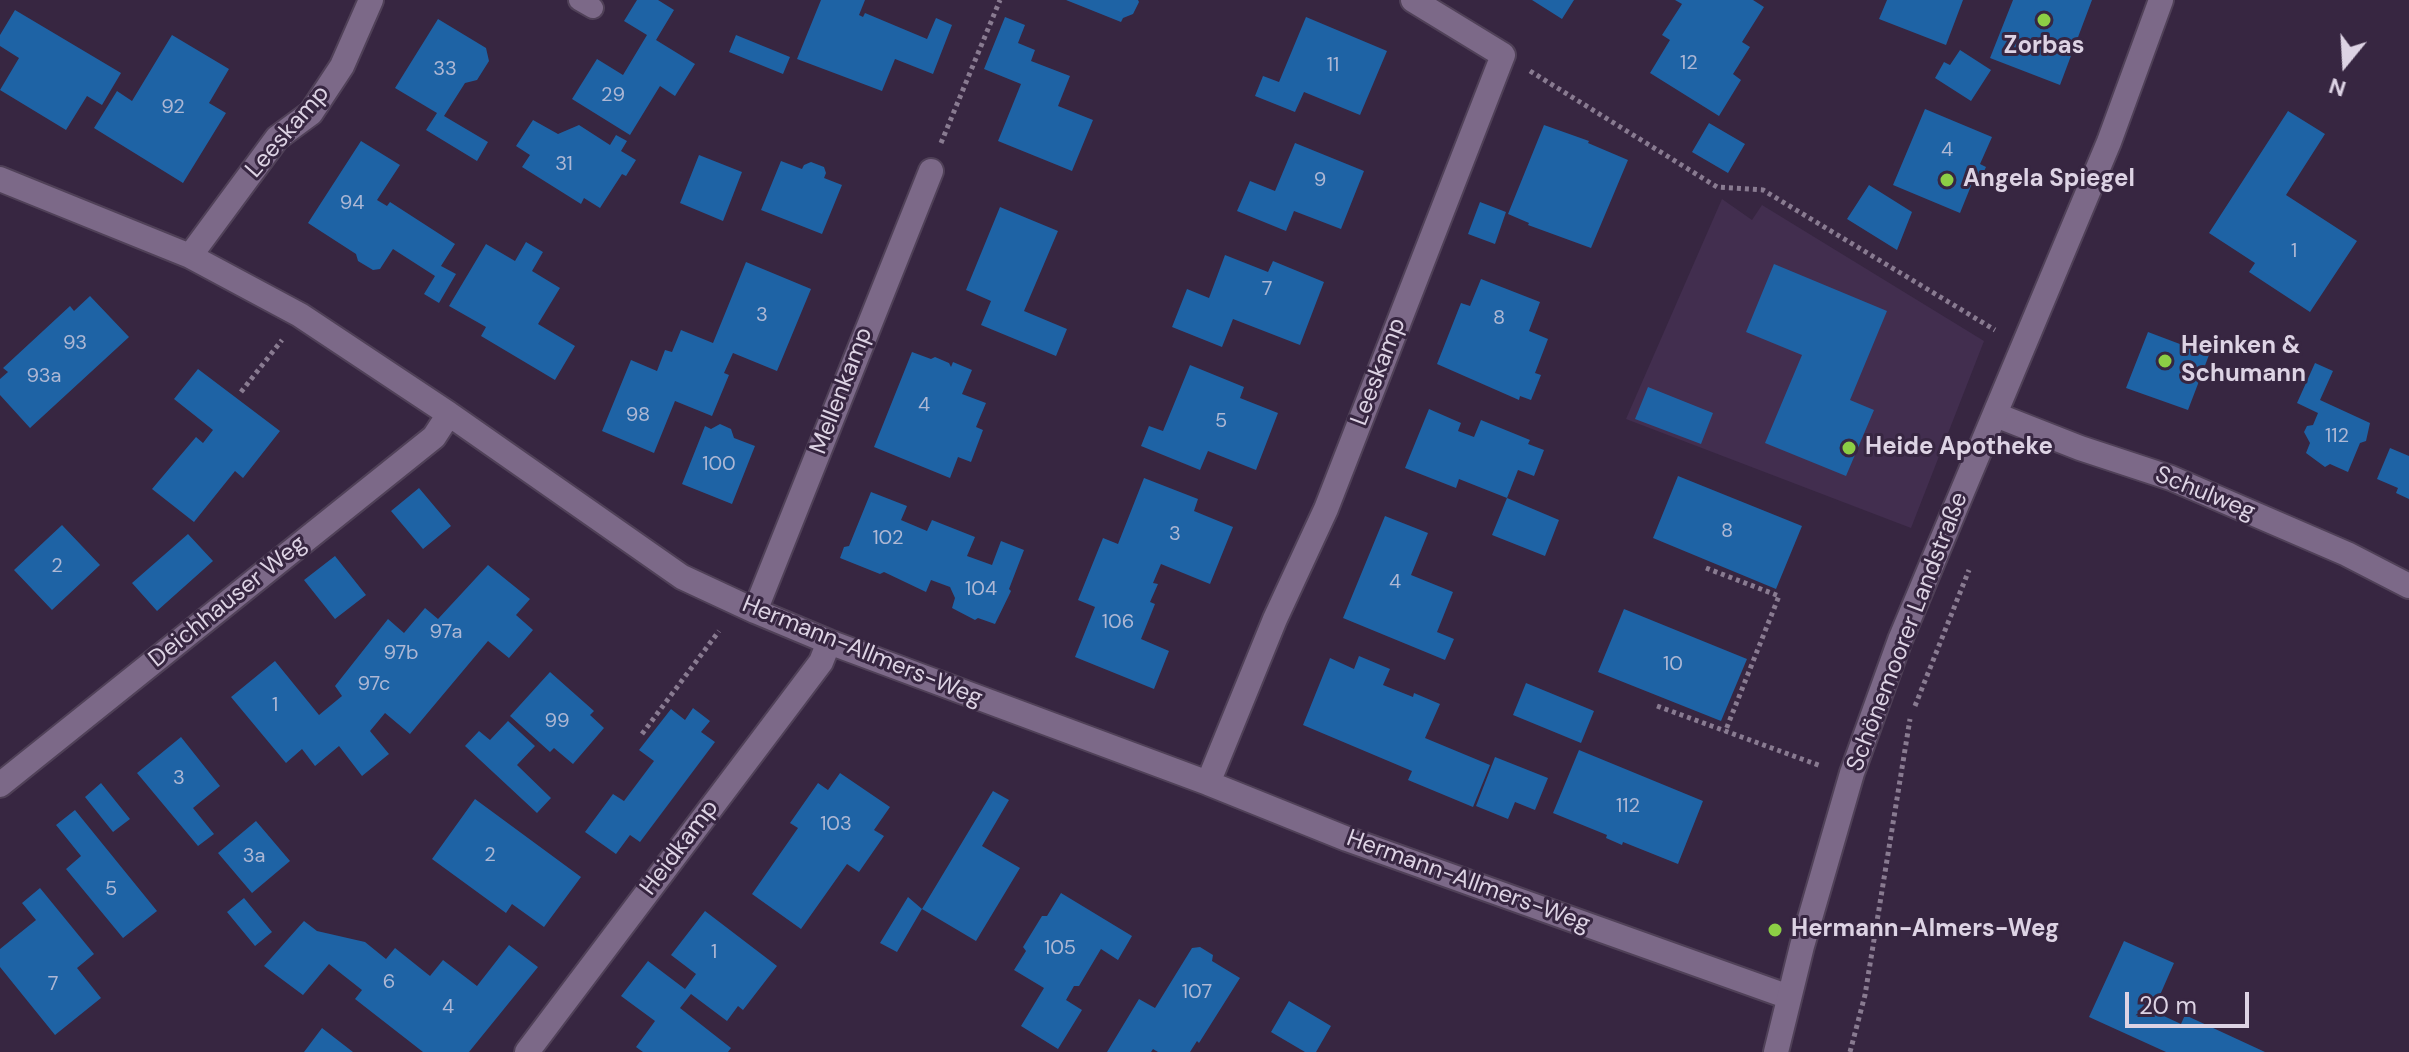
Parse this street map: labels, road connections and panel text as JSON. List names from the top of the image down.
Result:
{
  "streets": {
    "street": [
      "Leeskamp",
      "Mellenkamp",
      "Schulweg",
      "Deichhauser Weg",
      "Schönemoorer Landstraße",
      "Hermann-Allmers-Weg",
      "Heidkamp"
    ]
  },
  "crossings": [
    ["Leeskamp", "Hermann-Allmers-Weg"],
    ["Mellenkamp", "Hermann-Allmers-Weg"],
    ["Schulweg", "Schönemoorer Landstraße"],
    ["Deichhauser Weg", "Hermann-Allmers-Weg"],
    ["Schönemoorer Landstraße", "Hermann-Allmers-Weg"],
    ["Hermann-Allmers-Weg", "Heidkamp"]
  ],
  "places": [
    "Zorbas",
    "Angela Spiegel",
    "Heinken & Schumann",
    "Heide Apotheke",
    "Hermann-Almers-Weg"
  ],
  "house_numbers": [
    "12",
    "11",
    "33",
    "29",
    "92",
    "4",
    "31",
    "9",
    "94",
    "1",
    "7",
    "3",
    "8",
    "93",
    "93a",
    "4",
    "98",
    "5",
    "112",
    "100",
    "8",
    "3",
    "102",
    "2",
    "4",
    "104",
    "106",
    "97a",
    "97b",
    "10",
    "97c",
    "1",
    "99",
    "3",
    "112",
    "103",
    "2",
    "3a",
    "5",
    "105",
    "1",
    "6",
    "7",
    "107",
    "4"
  ],
  "scale_bar": "20 m",
  "north": "bottom"
}
